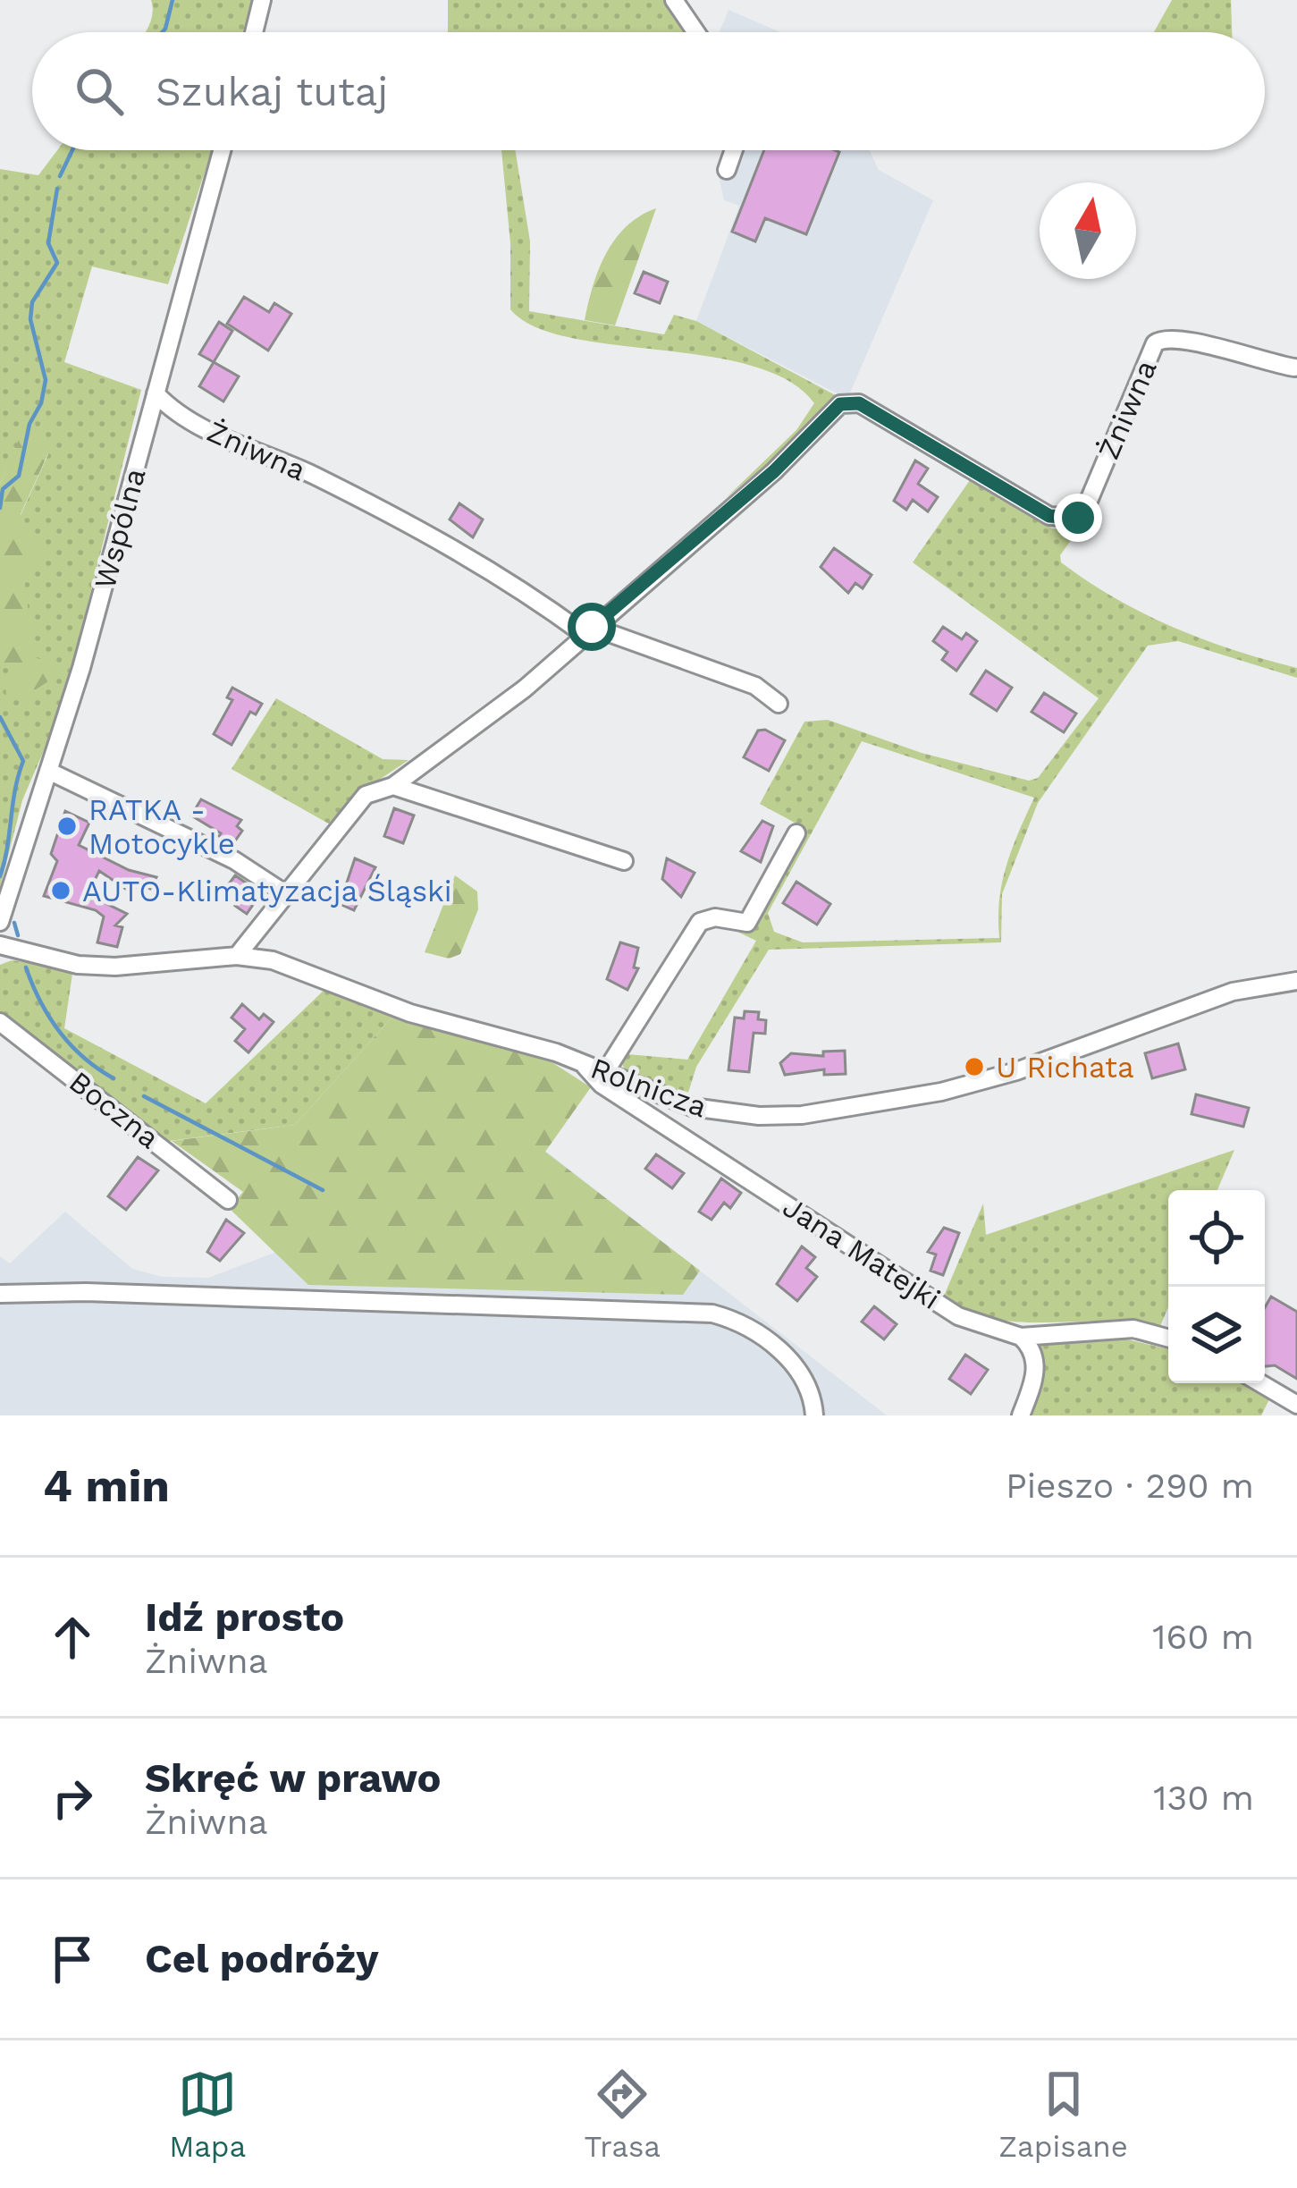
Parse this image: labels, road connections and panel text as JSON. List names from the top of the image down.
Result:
{
  "streets": {
    "street": [
      "Żniwna",
      "Wspólna",
      "Rolnicza",
      "Boczna",
      "Jana Matejki"
    ]
  },
  "crossings": [
    ["Żniwna", "Wspólna"],
    ["Żniwna", "Rolnicza"],
    ["Rolnicza", "Jana Matejki"]
  ],
  "places": ["RATKA - Motocykle", "AUTO-Klimatyzacja Śląski", "U Richata"],
  "north": "top",
  "page": {
    "search": "Szukaj tutaj",
    "heading": ["4 min", "Pieszo · 290 m"],
    "list": [
      ["Idź prosto", "Żniwna", "160 m"],
      ["Skręć w prawo", "Żniwna", "130 m"],
      "Cel podróży"
    ],
    "nav": ["Mapa", "Trasa", "Zapisane"]
  }
}
